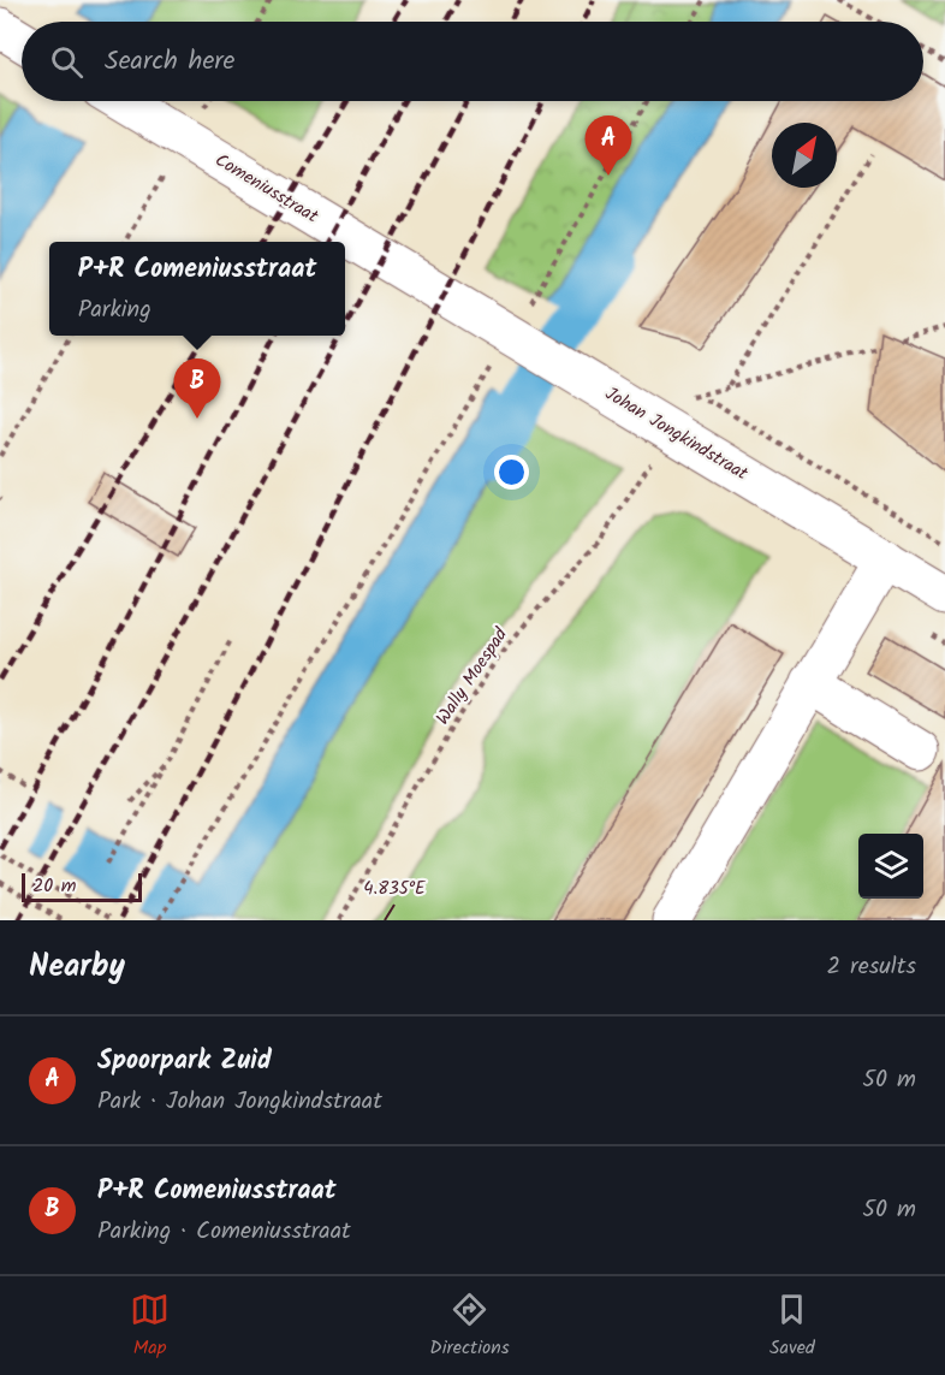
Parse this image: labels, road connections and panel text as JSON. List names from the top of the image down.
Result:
{
  "streets": {
    "street": ["Comeniusstraat", "Johan Jongkindstraat"],
    "path": ["Wally Moespad"]
  },
  "crossings": [
    ["Comeniusstraat", "Johan Jongkindstraat"]
  ],
  "scale_bar": "20 m",
  "north": "top right",
  "page": {
    "search": "Search here",
    "pins": ["A", "B"],
    "popup": ["P+R Comeniusstraat", "Parking"],
    "scale": "20 m",
    "heading": ["Nearby", "2 results"],
    "list": [
      {
        "mark": "A",
        "name": "Spoorpark Zuid",
        "note": "Park · Johan Jongkindstraat",
        "value": "50 m"
      },
      {
        "mark": "B",
        "name": "P+R Comeniusstraat",
        "note": "Parking · Comeniusstraat",
        "value": "50 m"
      }
    ],
    "nav": ["Map", "Directions", "Saved"]
  },
  "coordinates": ["4.835°E"]
}
